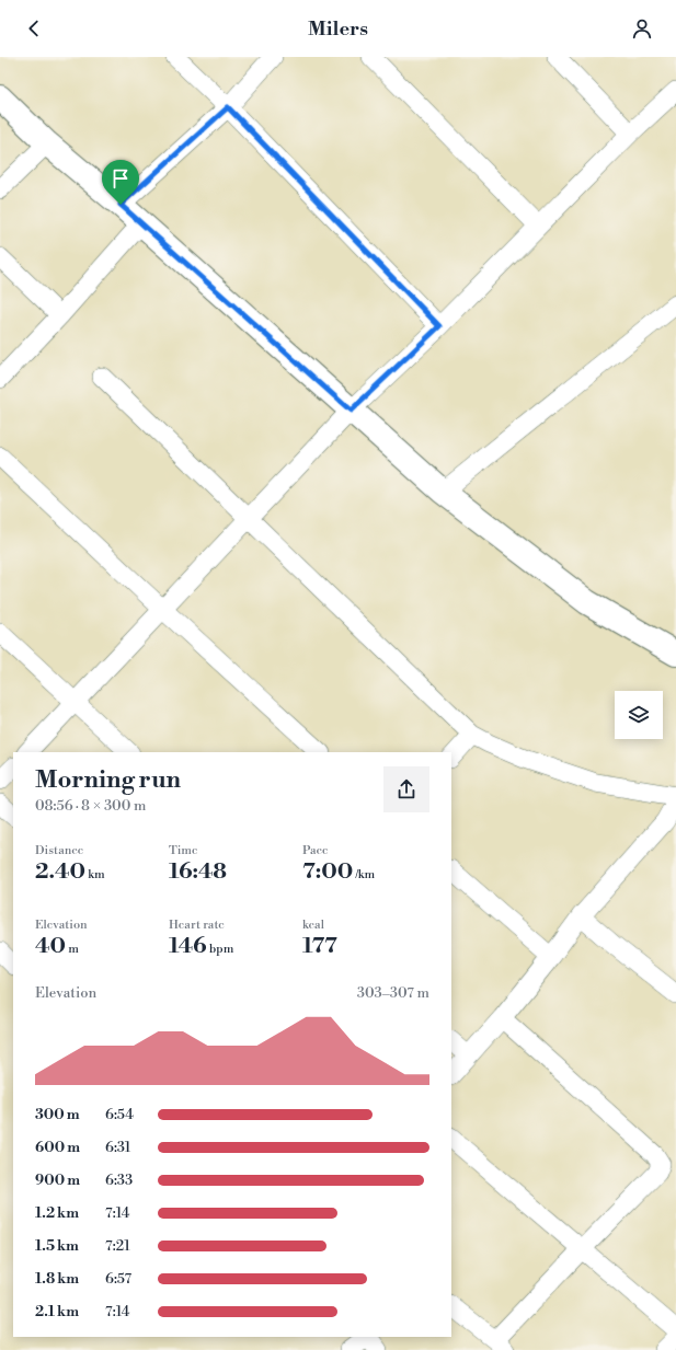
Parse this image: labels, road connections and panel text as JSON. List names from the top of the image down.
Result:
{
  "page": {
    "header": "Milers",
    "heading": ["Morning run", "08:56 · 8 × 300 m"],
    "stats": [
      ["Distance", "2.40 km"],
      ["Time", "16:48"],
      ["Pace", "7:00 /km"],
      ["Elevation", "40 m"],
      ["Heart rate", "146 bpm"],
      ["kcal", "177"]
    ],
    "chart": ["Elevation", "303–307 m"],
    "list": [
      {
        "name": "300 m",
        "note": "6:54"
      },
      {
        "name": "600 m",
        "note": "6:31"
      },
      {
        "name": "900 m",
        "note": "6:33"
      },
      {
        "name": "1.2 km",
        "note": "7:14"
      },
      {
        "name": "1.5 km",
        "note": "7:21"
      },
      {
        "name": "1.8 km",
        "note": "6:57"
      },
      {
        "name": "2.1 km",
        "note": "7:14"
      }
    ]
  }
}
